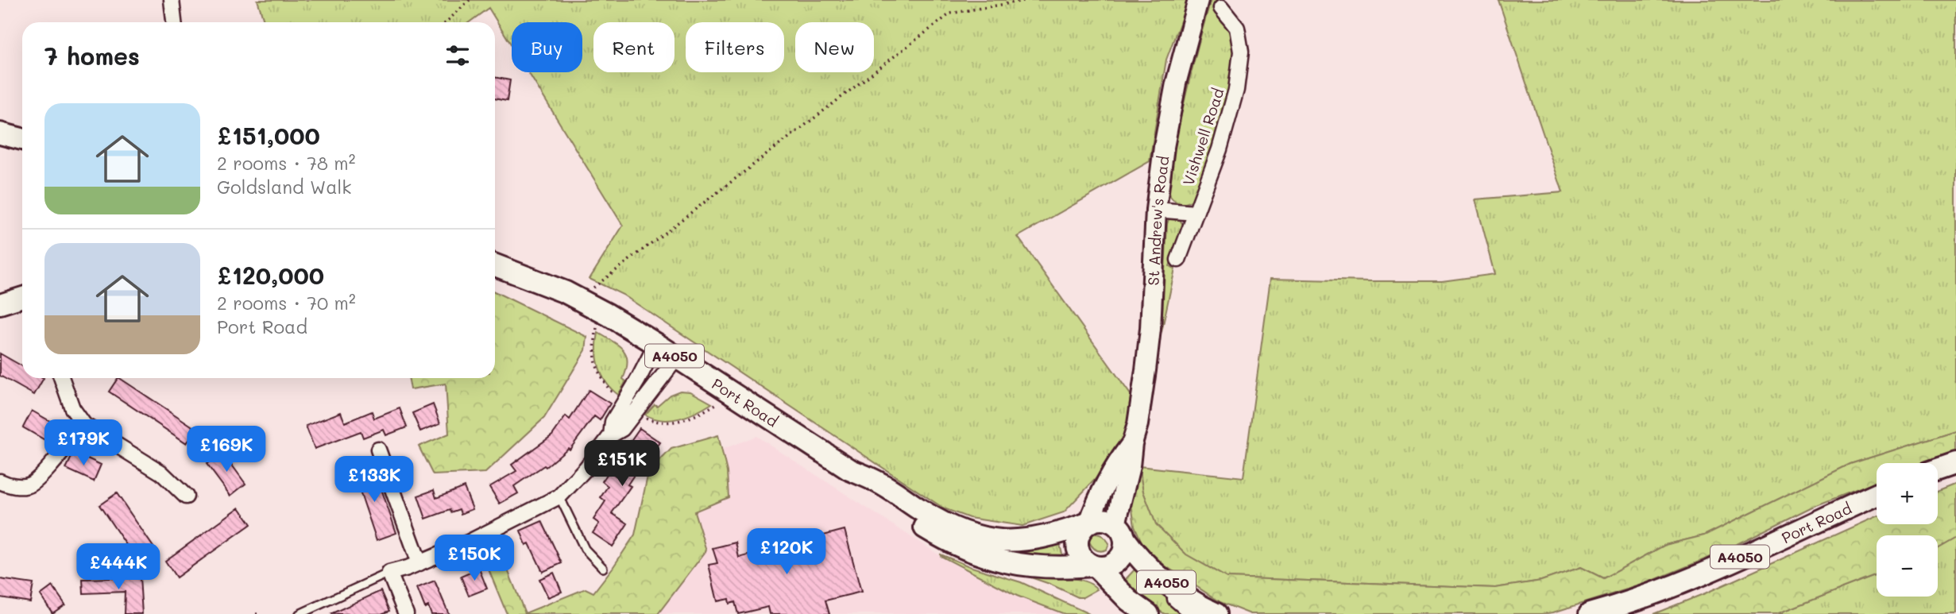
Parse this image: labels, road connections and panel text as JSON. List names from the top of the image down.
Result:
{
  "streets": {
    "main road": ["A4050", "Port Road"],
    "street": ["Vishwell Road", "St Andrew's Road"]
  },
  "crossings": [
    ["St Andrew's Road", "A4050"],
    ["St Andrew's Road", "Port Road"],
    ["A4050", "Port Road"]
  ],
  "page": {
    "chip": [
      "Buy",
      "Rent",
      "Filters",
      "New"
    ],
    "heading": "7 homes",
    "list": [
      {
        "name": "£151,000",
        "note": "2 rooms · 78 m² · Goldsland Walk"
      },
      {
        "name": "£120,000",
        "note": "2 rooms · 70 m² · Port Road"
      }
    ],
    "price": [
      "£179K",
      "£169K",
      "£151K",
      "£133K",
      "£120K",
      "£150K",
      "£444K"
    ],
    "map_buttons": ["+", "−"]
  }
}
